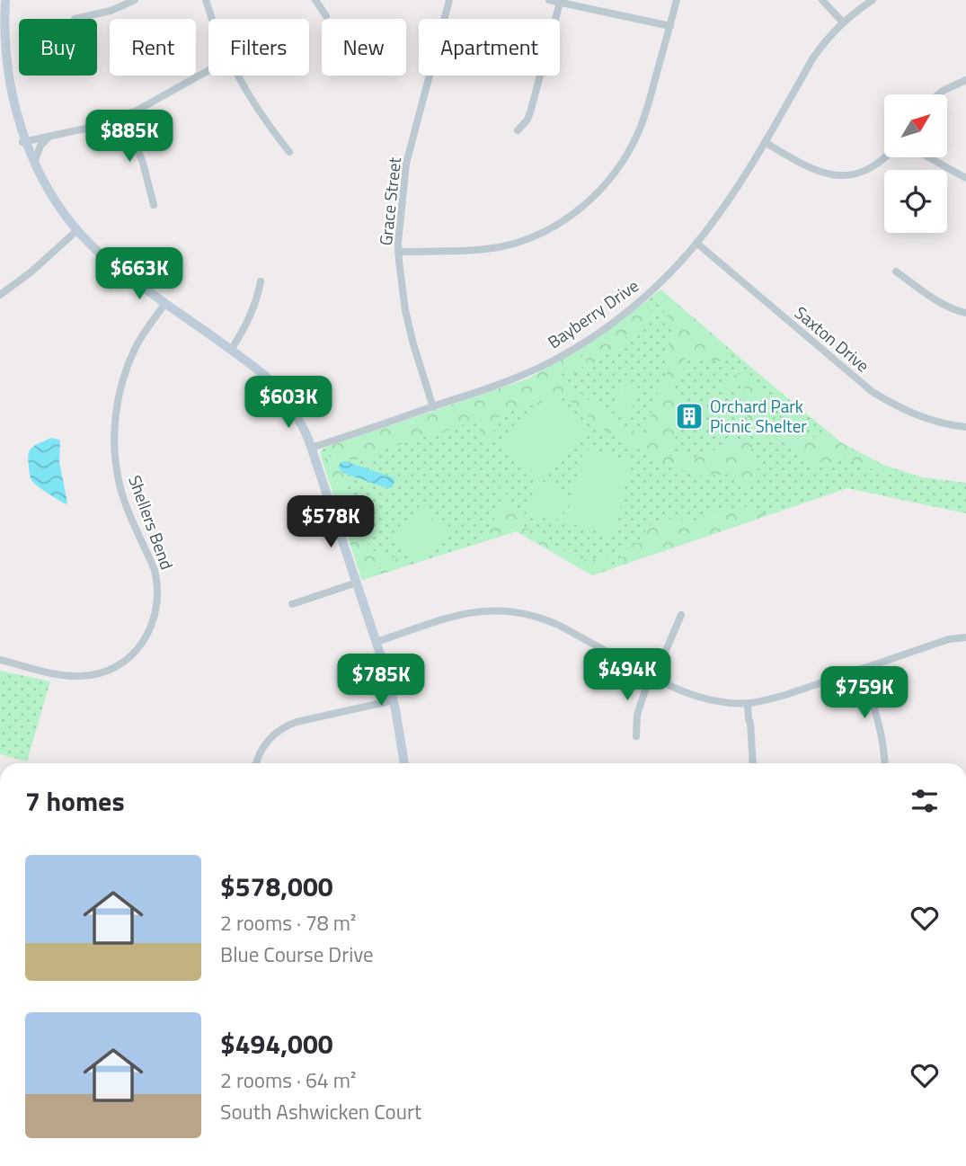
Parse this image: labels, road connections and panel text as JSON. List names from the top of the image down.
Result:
{
  "streets": {
    "street": [
      "Grace Street",
      "Bayberry Drive",
      "Saxton Drive",
      "Shellers Bend"
    ]
  },
  "crossings": [
    ["Grace Street", "Bayberry Drive"],
    ["Bayberry Drive", "Saxton Drive"]
  ],
  "places": {
    "building": ["Orchard Park Picnic Shelter"]
  },
  "north": "top right",
  "page": {
    "chip": [
      "Buy",
      "Rent",
      "Filters",
      "New",
      "Apartment"
    ],
    "price": [
      "$885K",
      "$663K",
      "$603K",
      "$578K",
      "$494K",
      "$785K",
      "$759K"
    ],
    "heading": "7 homes",
    "list": [
      {
        "name": "$578,000",
        "note": "2 rooms · 78 m² · Blue Course Drive"
      },
      {
        "name": "$494,000",
        "note": "2 rooms · 64 m² · South Ashwicken Court"
      }
    ]
  }
}
